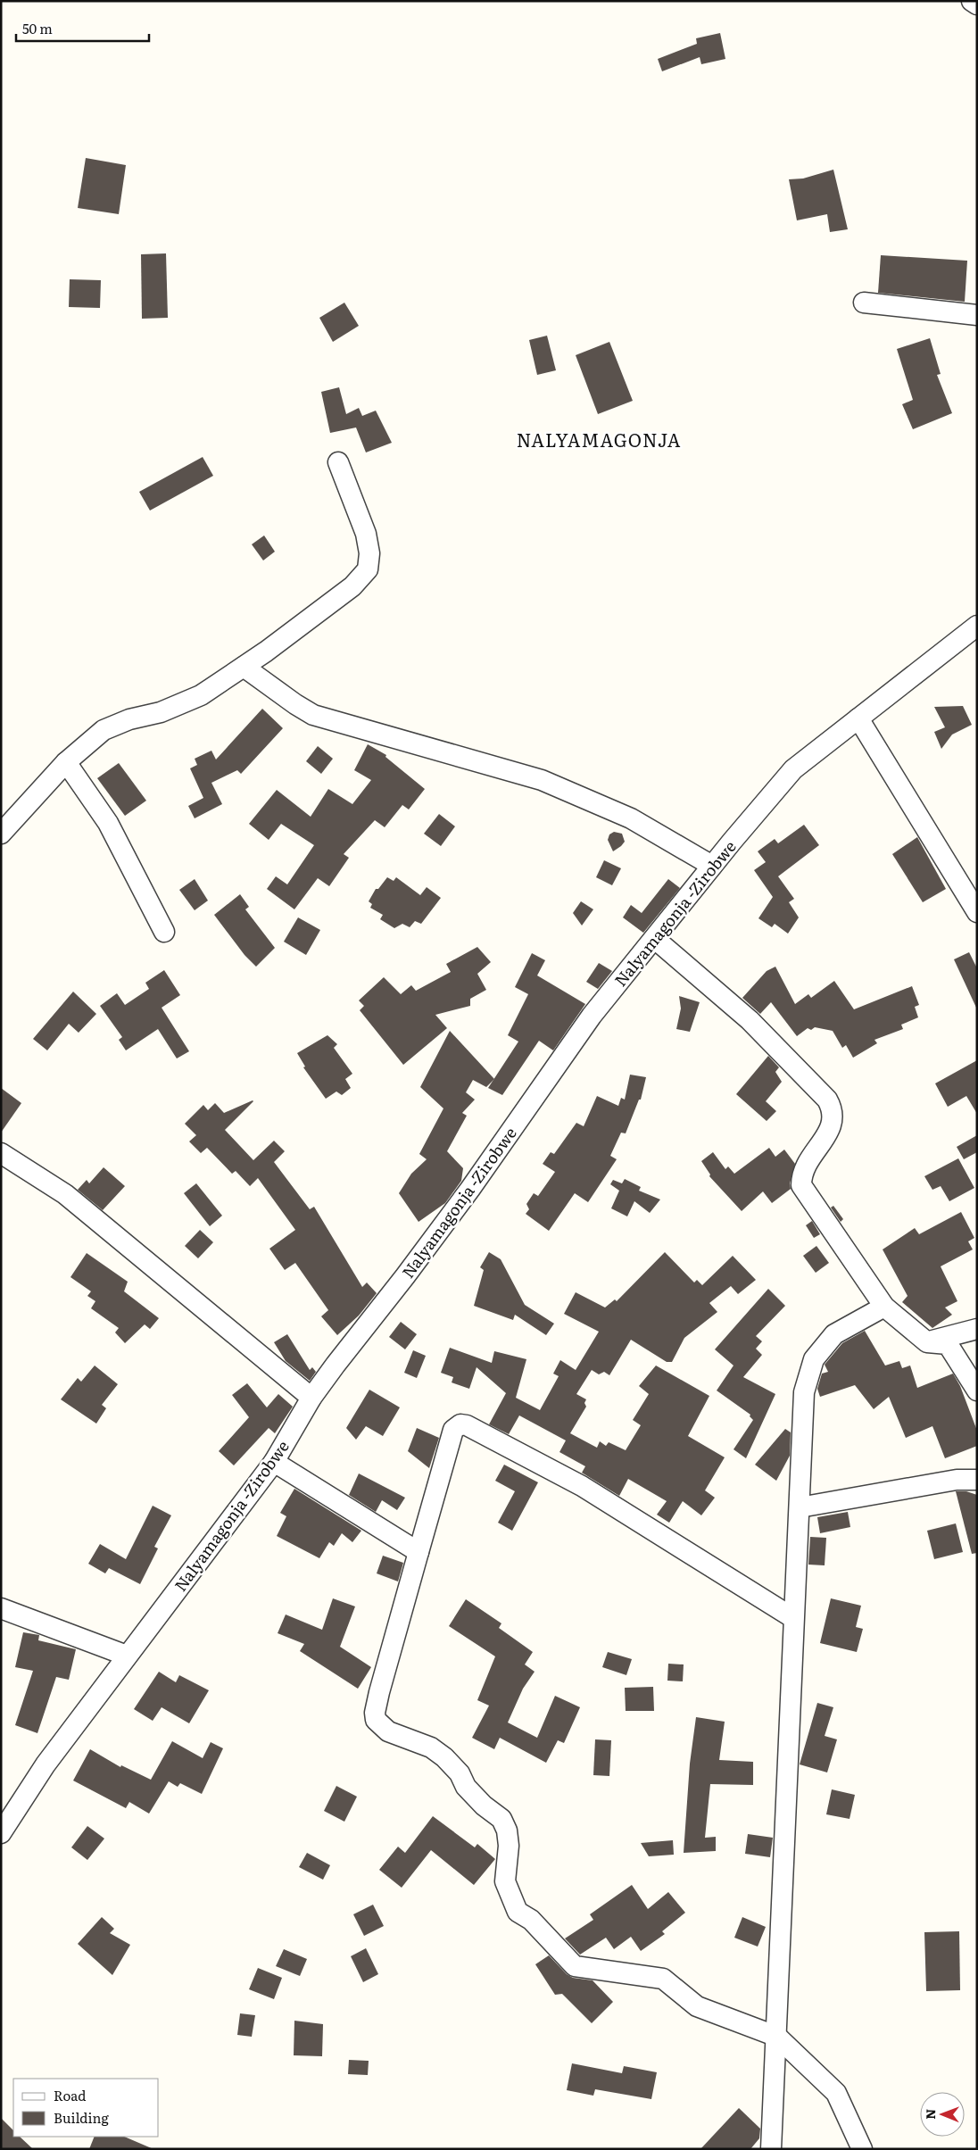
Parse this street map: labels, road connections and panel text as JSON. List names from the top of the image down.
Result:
{
  "streets": {
    "street": ["Nalyamagonja -Zirobwe"]
  },
  "districts": ["NALYAMAGONJA"],
  "legend": ["Road", "Building"],
  "scale_bar": "50 m",
  "north": "left"
}
